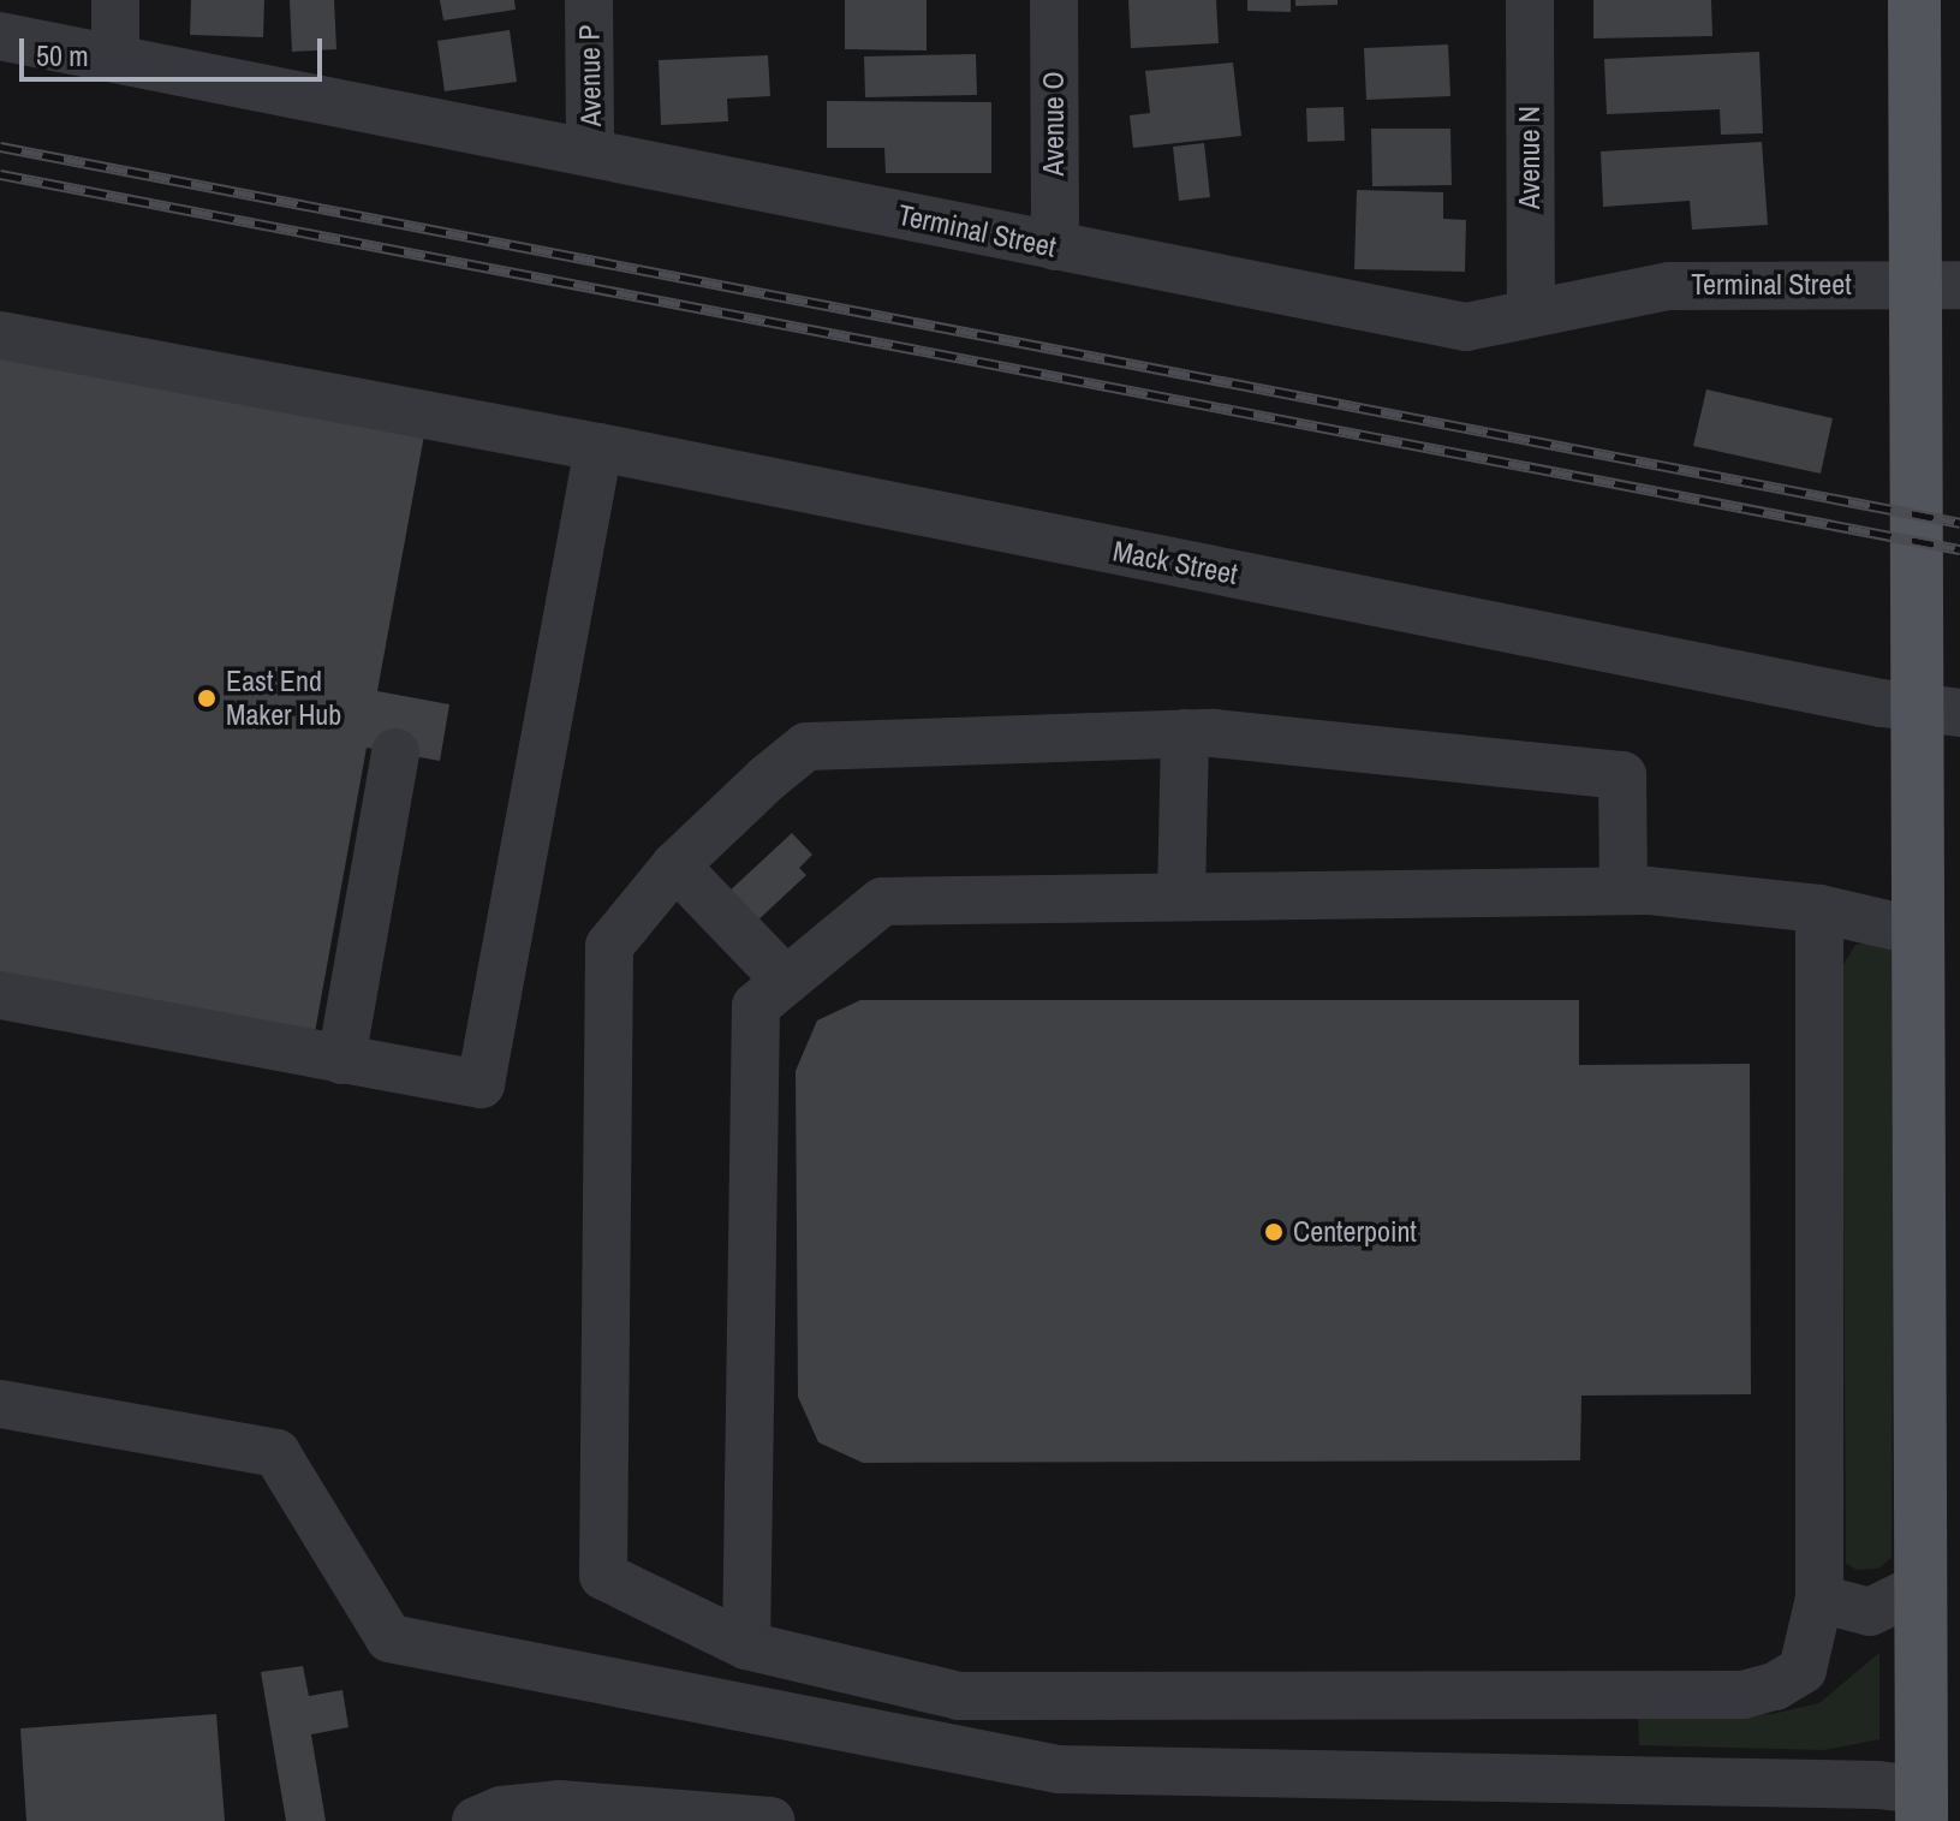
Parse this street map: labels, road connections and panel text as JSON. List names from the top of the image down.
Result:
{
  "streets": {
    "street": [
      "Avenue P",
      "Avenue O",
      "Avenue N",
      "Terminal Street",
      "Mack Street"
    ]
  },
  "crossings": [
    ["Avenue P", "Terminal Street"],
    ["Avenue O", "Terminal Street"],
    ["Avenue N", "Terminal Street"]
  ],
  "places": ["East End Maker Hub", "Centerpoint"],
  "scale_bar": "50 m"
}
